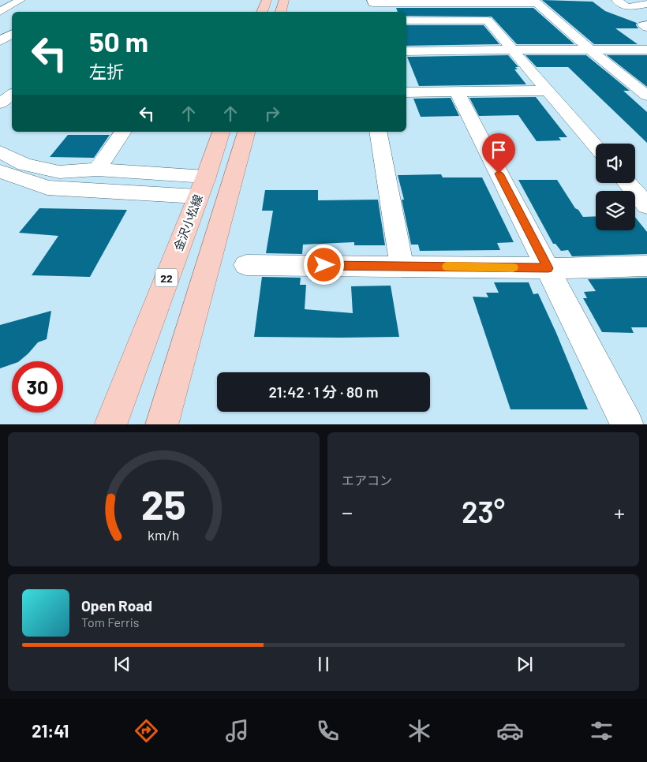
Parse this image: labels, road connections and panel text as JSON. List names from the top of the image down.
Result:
{
  "streets": {
    "main road": ["金沢小松線", "22"]
  },
  "page": {
    "turn": ["50 m", "左折"],
    "limit": "30",
    "trip": "21:42 · 1 分 · 80 m",
    "tile": "エアコン",
    "heat": ["−", "23°", "+"],
    "song": ["Open Road", "Tom Ferris"],
    "tabs": "21:41",
    "gauge": ["25", "km/h"]
  }
}
